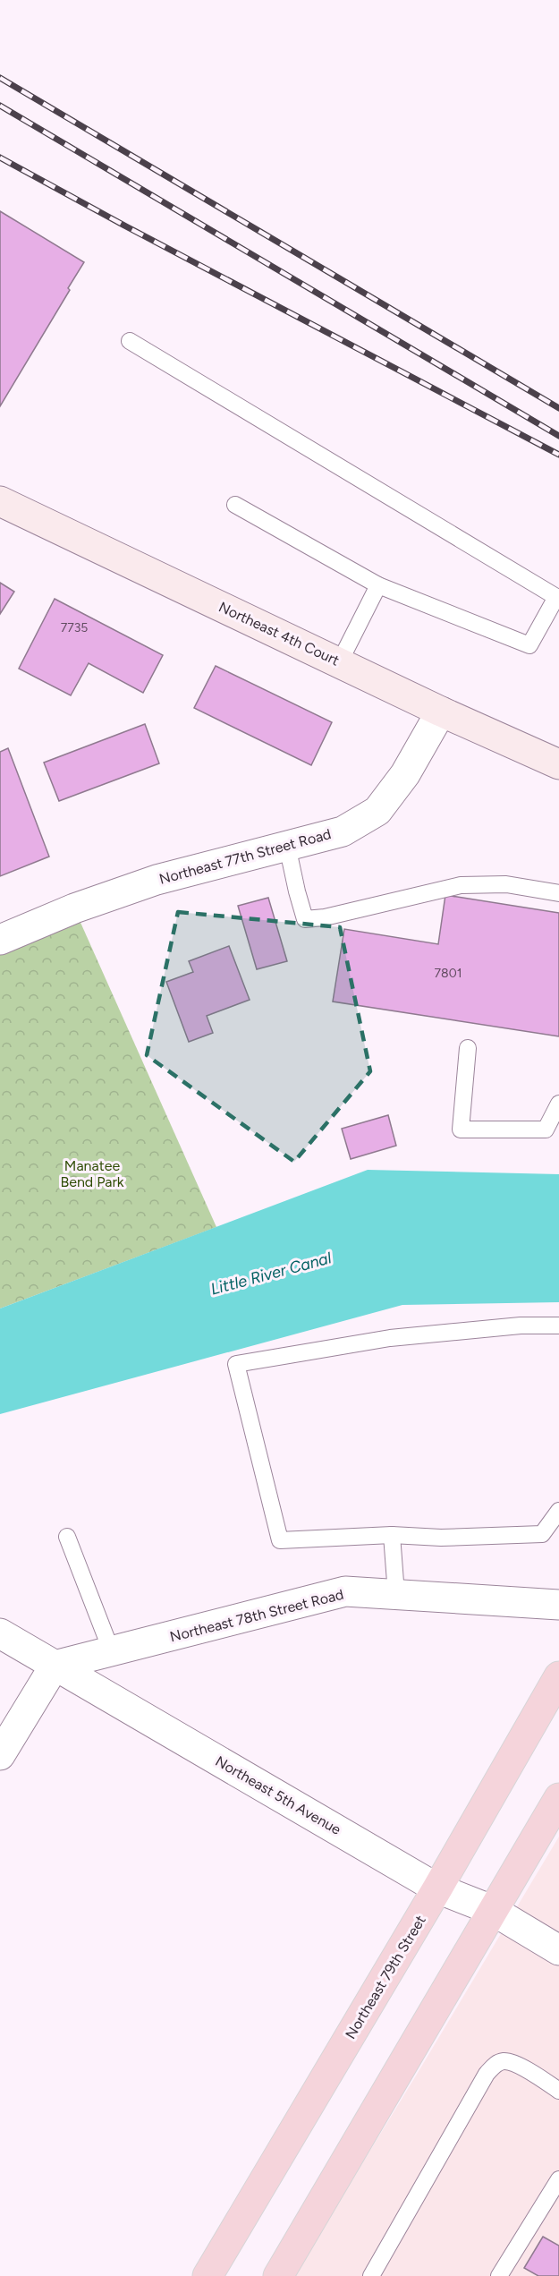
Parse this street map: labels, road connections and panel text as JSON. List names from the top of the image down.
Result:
{
  "streets": {
    "main road": ["Northeast 79th Street"],
    "street": [
      "Northeast 4th Court",
      "Northeast 77th Street Road",
      "Northeast 78th Street Road",
      "Northeast 5th Avenue"
    ]
  },
  "crossings": [
    ["Northeast 4th Court", "Northeast 77th Street Road"],
    ["Northeast 78th Street Road", "Northeast 5th Avenue"],
    ["Northeast 5th Avenue", "Northeast 79th Street"]
  ],
  "water": ["Little River Canal"],
  "parks": ["Manatee Bend Park"],
  "house_numbers": ["7735", "7801"]
}
